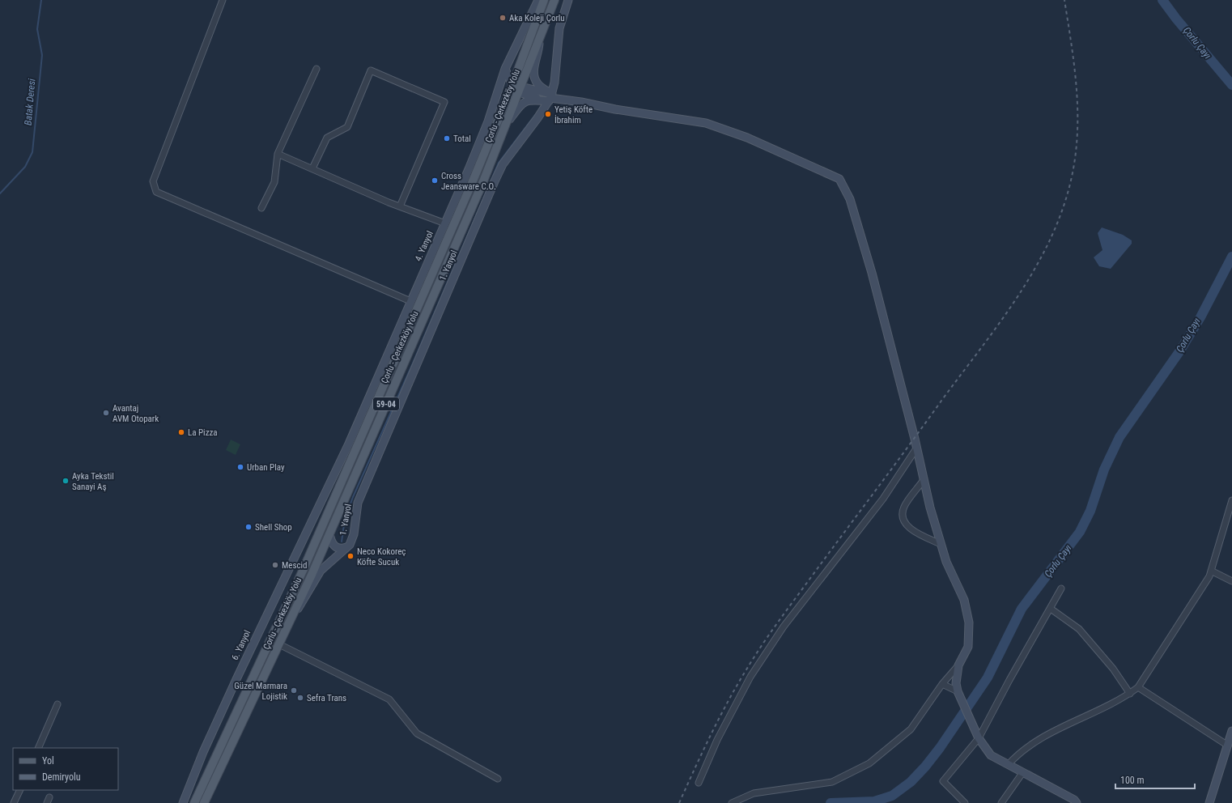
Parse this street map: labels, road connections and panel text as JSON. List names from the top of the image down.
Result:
{
  "streets": {
    "main road": [
      "Çorlu - Çerkezköy Yolu",
      "4. Yanyol",
      "1. Yanyol",
      "59-04",
      "6. Yanyol"
    ]
  },
  "crossings": [
    ["Çorlu - Çerkezköy Yolu", "1. Yanyol"],
    ["4. Yanyol", "6. Yanyol"]
  ],
  "water": ["Çorlu Çayı", "Batak Deresi"],
  "places": [
    "Aka Koleji Çorlu",
    "Yetiş Köfte İbrahim",
    "Total",
    "Cross Jeansware C.O.",
    "Avantaj AVM Otopark",
    "La Pizza",
    "Urban Play",
    "Ayka Tekstil Sanayi Aş",
    "Shell Shop",
    "Neco Kokoreç Köfte Sucuk",
    "Mescid",
    "Güzel Marmara Lojistik",
    "Sefra Trans"
  ],
  "legend": ["Yol", "Demiryolu"],
  "scale_bar": "100 m"
}
